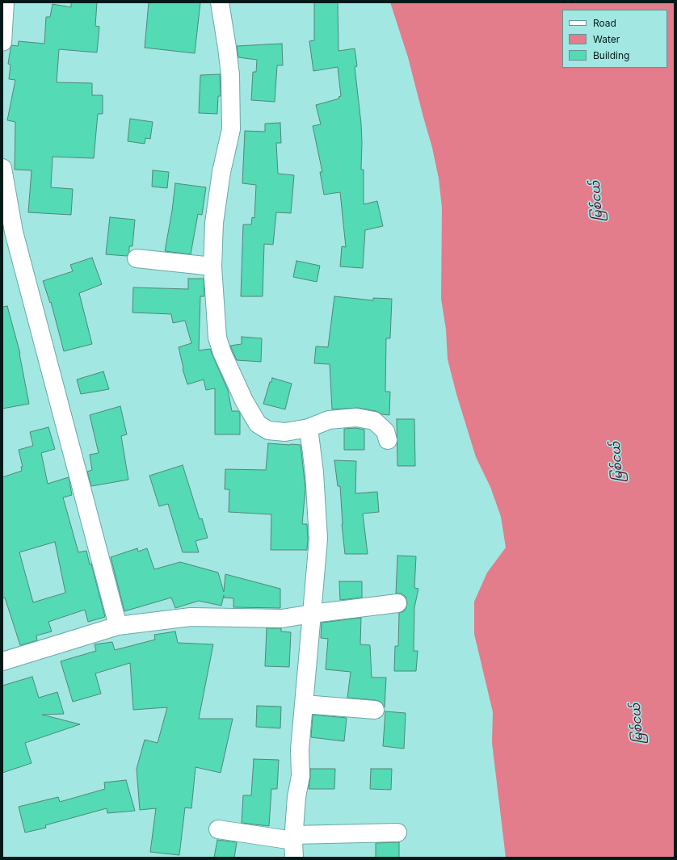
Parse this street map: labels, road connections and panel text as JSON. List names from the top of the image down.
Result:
{
  "water": ["မြစ်ငယ်"],
  "legend": ["Road", "Water", "Building"]
}
